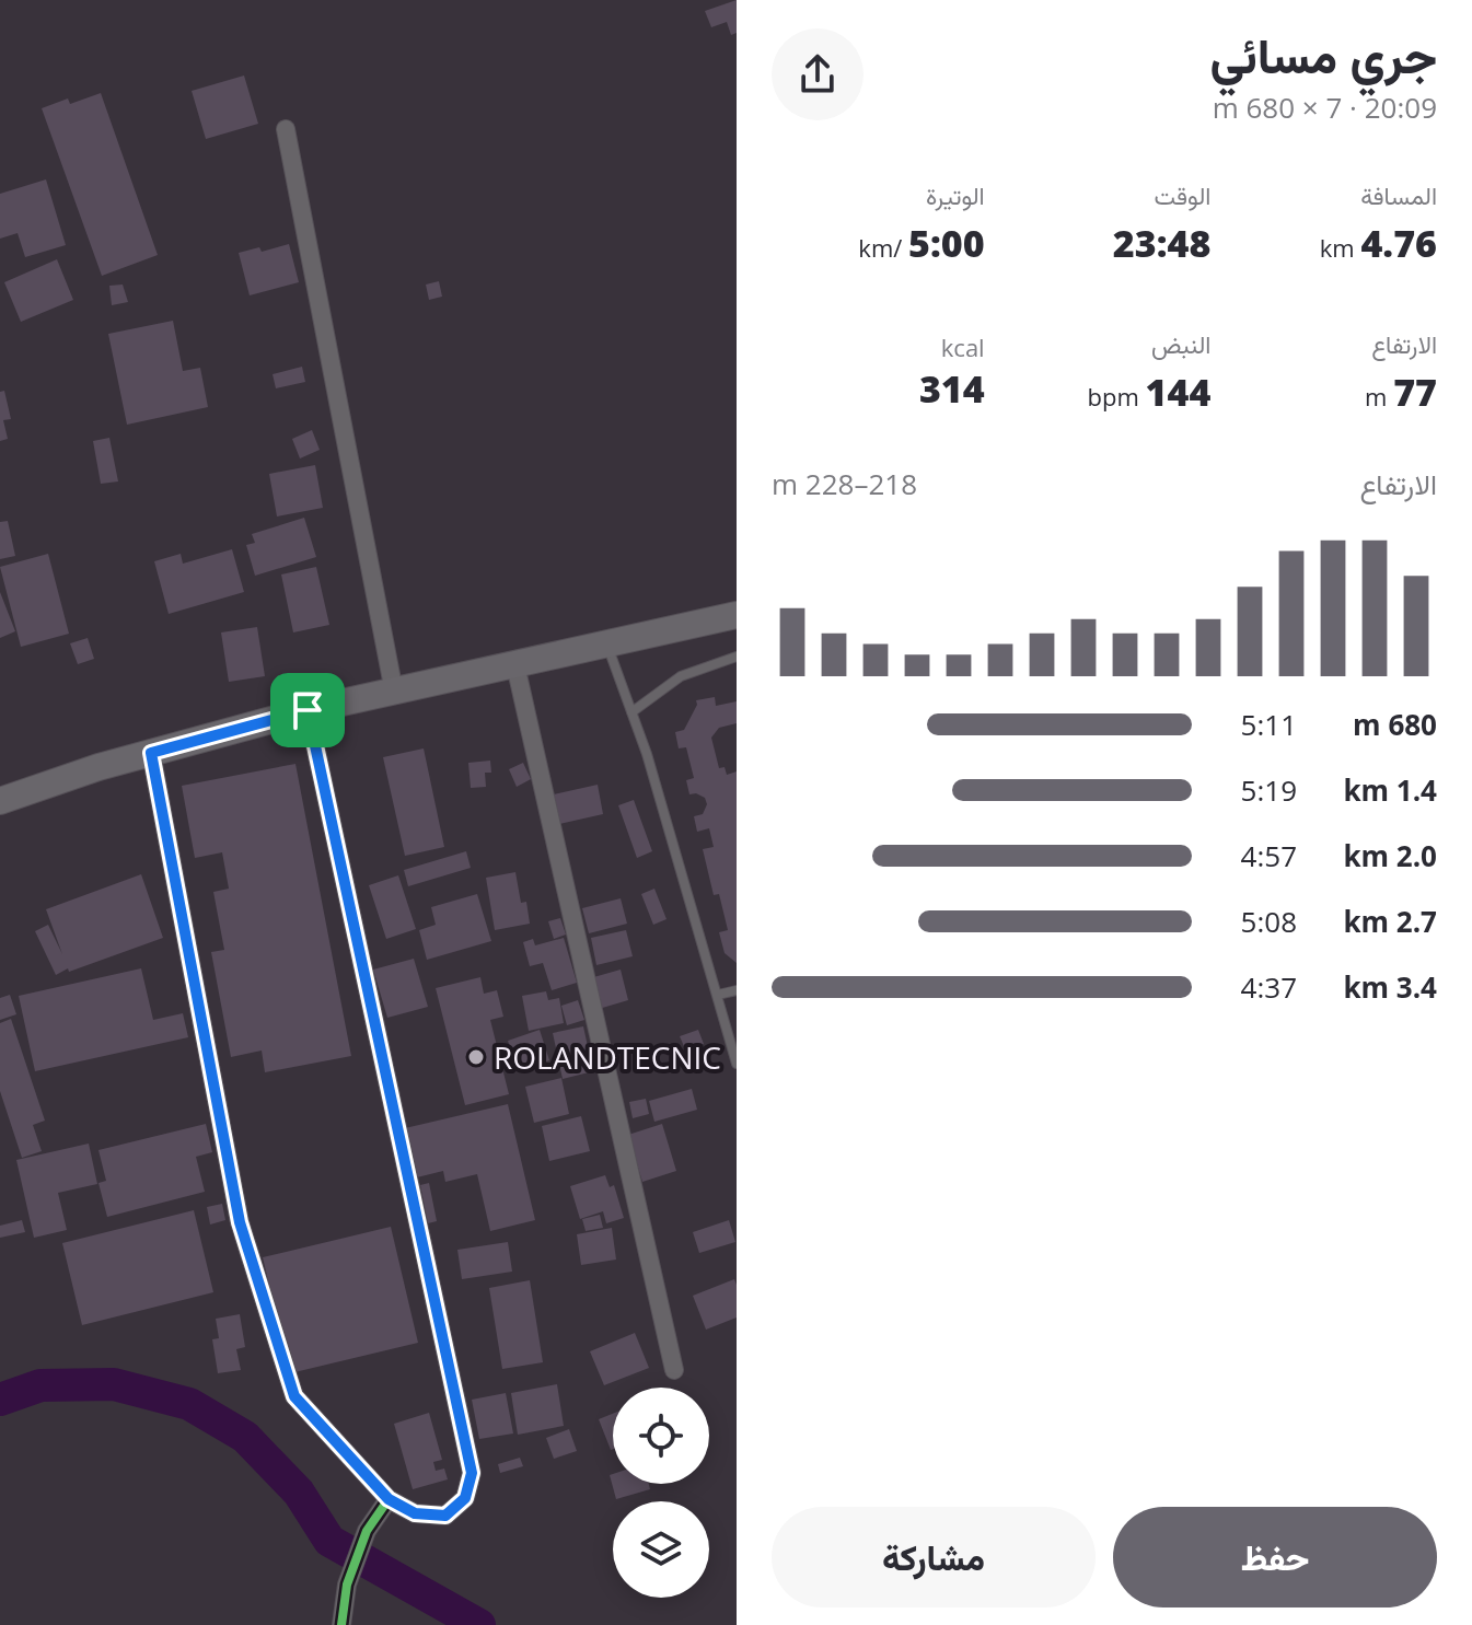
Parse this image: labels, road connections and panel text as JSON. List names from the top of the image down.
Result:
{
  "places": ["ROLANDTECNIC"],
  "page": {
    "heading": ["جري مسائي", "20:09 · 7 × 680 m"],
    "stats": [
      ["المسافة", "4.76 km"],
      ["الوقت", "23:48"],
      ["الوتيرة", "5:00 /km"],
      ["الارتفاع", "77 m"],
      ["النبض", "144 bpm"],
      ["kcal", "314"]
    ],
    "chart": ["الارتفاع", "218–228 m"],
    "list": [
      {
        "name": "680 m",
        "note": "5:11"
      },
      {
        "name": "1.4 km",
        "note": "5:19"
      },
      {
        "name": "2.0 km",
        "note": "4:57"
      },
      {
        "name": "2.7 km",
        "note": "5:08"
      },
      {
        "name": "3.4 km",
        "note": "4:37"
      }
    ],
    "buttons": ["حفظ", "مشاركة"]
  }
}
